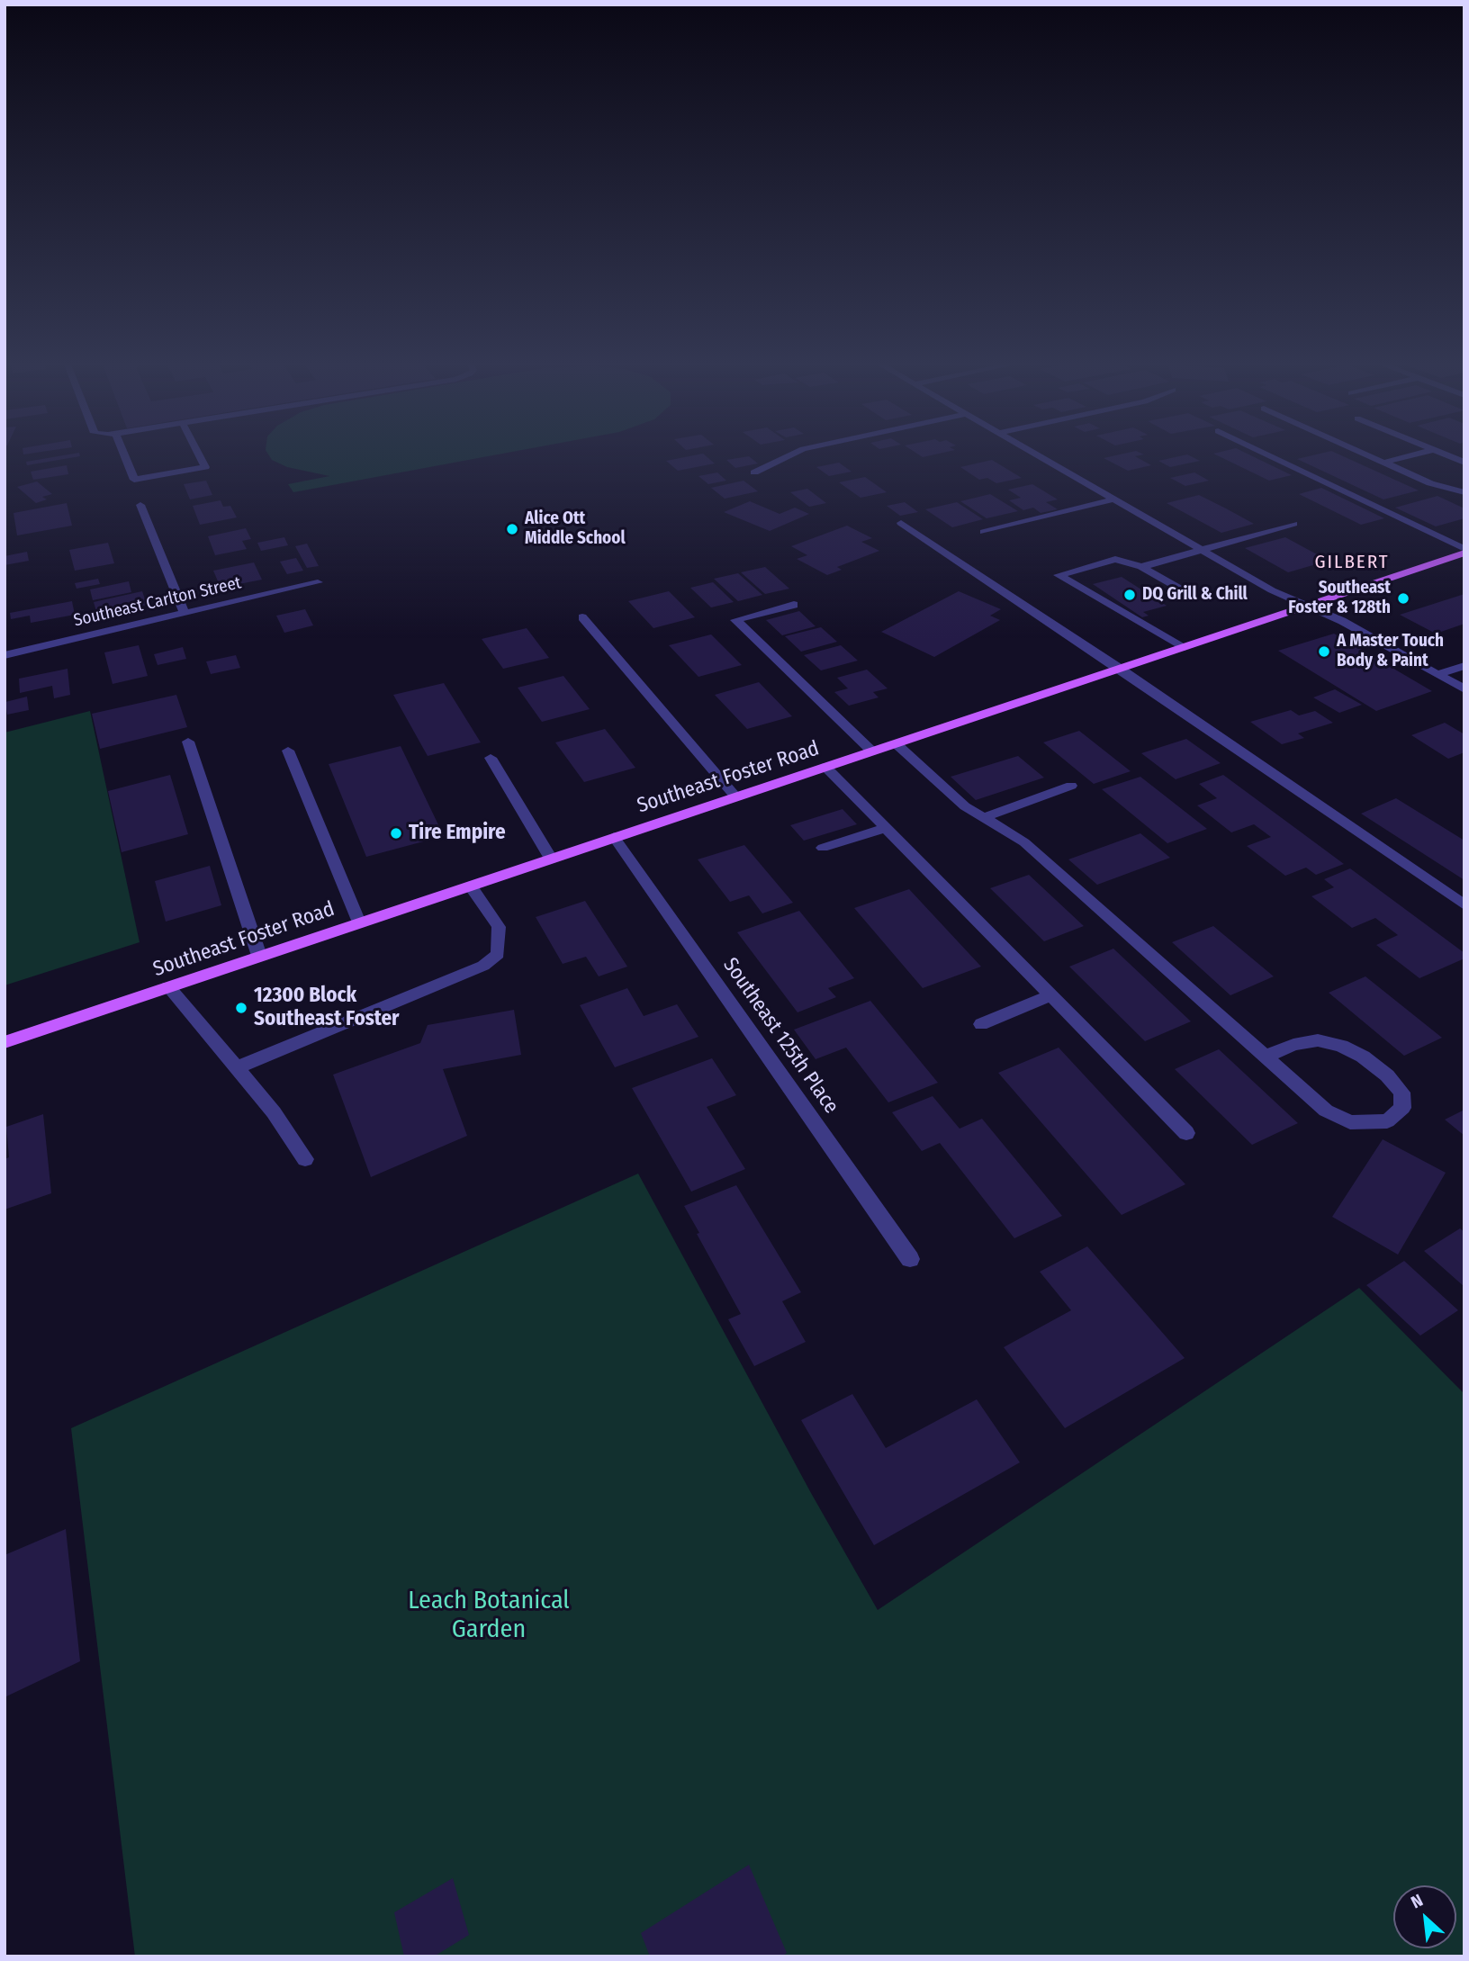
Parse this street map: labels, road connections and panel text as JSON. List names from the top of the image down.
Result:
{
  "streets": {
    "main road": ["Southeast Foster Road"],
    "street": ["Southeast Carlton Street", "Southeast 125th Place"]
  },
  "crossings": [
    ["Southeast Foster Road", "Southeast 125th Place"]
  ],
  "districts": ["GILBERT"],
  "parks": ["Leach Botanical Garden"],
  "places": [
    "Alice Ott Middle School",
    "DQ Grill & Chill",
    "Southeast Foster & 128th",
    "A Master Touch Body & Paint",
    "Tire Empire",
    "12300 Block Southeast Foster"
  ],
  "north": "top left"
}
